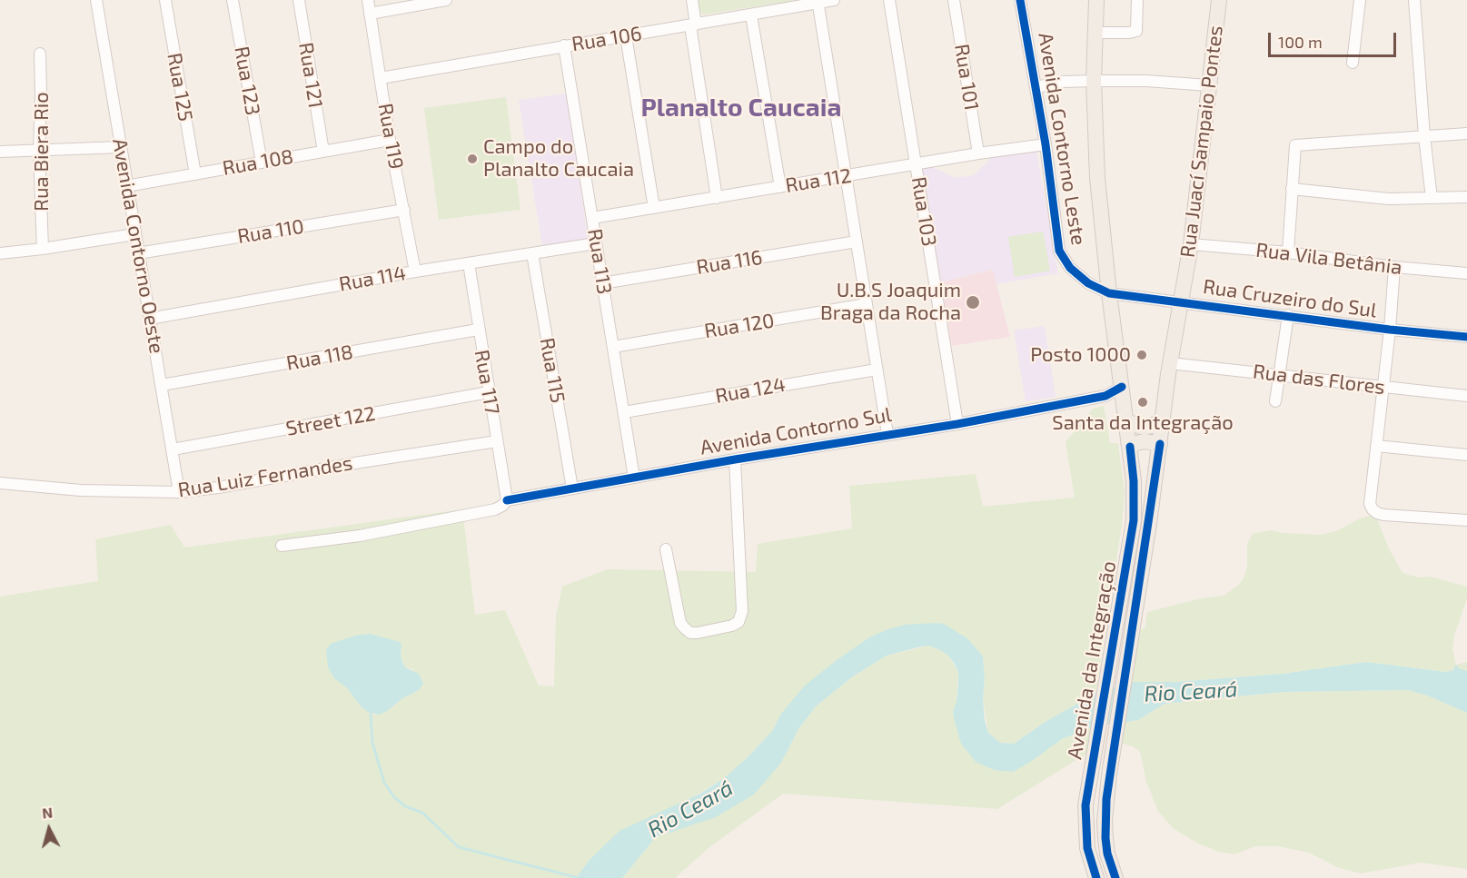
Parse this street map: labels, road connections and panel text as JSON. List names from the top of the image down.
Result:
{
  "streets": {
    "main road": ["Rua Juací Sampaio Pontes", "Avenida da Integração"],
    "street": [
      "Rua 106",
      "Rua 121",
      "Rua 101",
      "Rua 123",
      "Rua 125",
      "Rua 119",
      "Avenida Contorno Leste",
      "Rua Biera Rio",
      "Rua 108",
      "Rua 112",
      "Rua 103",
      "Rua 110",
      "Avenida Contorno Oeste",
      "Rua Vila Betânia",
      "Rua 113",
      "Rua 116",
      "Rua 114",
      "Rua Cruzeiro do Sul",
      "Rua 120",
      "Rua 118",
      "Rua 115",
      "Rua das Flores",
      "Rua 117",
      "Rua 124",
      "Street 122",
      "Avenida Contorno Sul",
      "Rua Luiz Fernandes"
    ]
  },
  "crossings": [
    ["Rua 106", "Rua 119"],
    ["Rua 106", "Rua 113"],
    ["Rua 121", "Rua 108"],
    ["Rua 101", "Rua 112"],
    ["Rua 123", "Rua 108"],
    ["Rua 125", "Rua 108"],
    ["Rua 119", "Rua 108"],
    ["Rua 119", "Rua 110"],
    ["Rua 119", "Rua 114"],
    ["Avenida Contorno Leste", "Rua 112"],
    ["Avenida Contorno Leste", "Rua Cruzeiro do Sul"],
    ["Avenida Contorno Leste", "Avenida da Integração"],
    ["Rua Juací Sampaio Pontes", "Rua Vila Betânia"],
    ["Rua Juací Sampaio Pontes", "Rua Cruzeiro do Sul"],
    ["Rua Juací Sampaio Pontes", "Rua das Flores"],
    ["Rua Juací Sampaio Pontes", "Avenida da Integração"],
    ["Rua 108", "Avenida Contorno Oeste"],
    ["Rua 112", "Rua 103"],
    ["Rua 112", "Rua 113"],
    ["Rua 103", "Avenida Contorno Sul"],
    ["Rua 110", "Avenida Contorno Oeste"],
    ["Avenida Contorno Oeste", "Rua 114"],
    ["Avenida Contorno Oeste", "Rua 118"],
    ["Avenida Contorno Oeste", "Street 122"],
    ["Avenida Contorno Oeste", "Rua Luiz Fernandes"],
    ["Rua 113", "Rua 116"],
    ["Rua 113", "Rua 114"],
    ["Rua 113", "Rua 120"],
    ["Rua 113", "Rua 124"],
    ["Rua 113", "Avenida Contorno Sul"],
    ["Rua 114", "Rua 115"],
    ["Rua 114", "Rua 117"],
    ["Rua Cruzeiro do Sul", "Avenida da Integração"],
    ["Rua 118", "Rua 117"],
    ["Rua 115", "Avenida Contorno Sul"],
    ["Rua 117", "Street 122"],
    ["Rua 117", "Avenida Contorno Sul"],
    ["Rua 117", "Rua Luiz Fernandes"],
    ["Avenida Contorno Sul", "Avenida da Integração"]
  ],
  "districts": ["Planalto Caucaia"],
  "water": ["Rio Ceará"],
  "places": [
    "Campo do Planalto Caucaia",
    "U.B.S Joaquim Braga da Rocha",
    "Posto 1000",
    "Santa da Integração"
  ],
  "scale_bar": "100 m",
  "north": "top"
}
